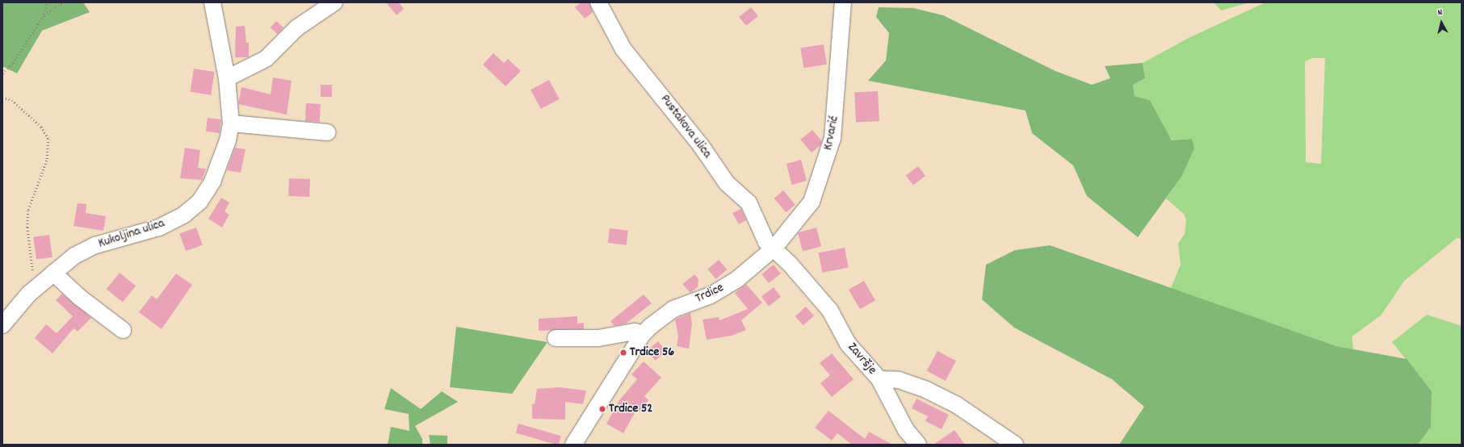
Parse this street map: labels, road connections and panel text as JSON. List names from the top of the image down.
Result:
{
  "streets": {
    "street": [
      "Pustakova ulica",
      "Krvarić",
      "Kukoljina ulica",
      "Trdice",
      "Završje"
    ]
  },
  "crossings": [
    ["Pustakova ulica", "Krvarić"],
    ["Pustakova ulica", "Trdice"],
    ["Pustakova ulica", "Završje"],
    ["Krvarić", "Trdice"],
    ["Krvarić", "Završje"],
    ["Trdice", "Završje"]
  ],
  "places": ["Trdice 56", "Trdice 52"],
  "north": "top"
}
